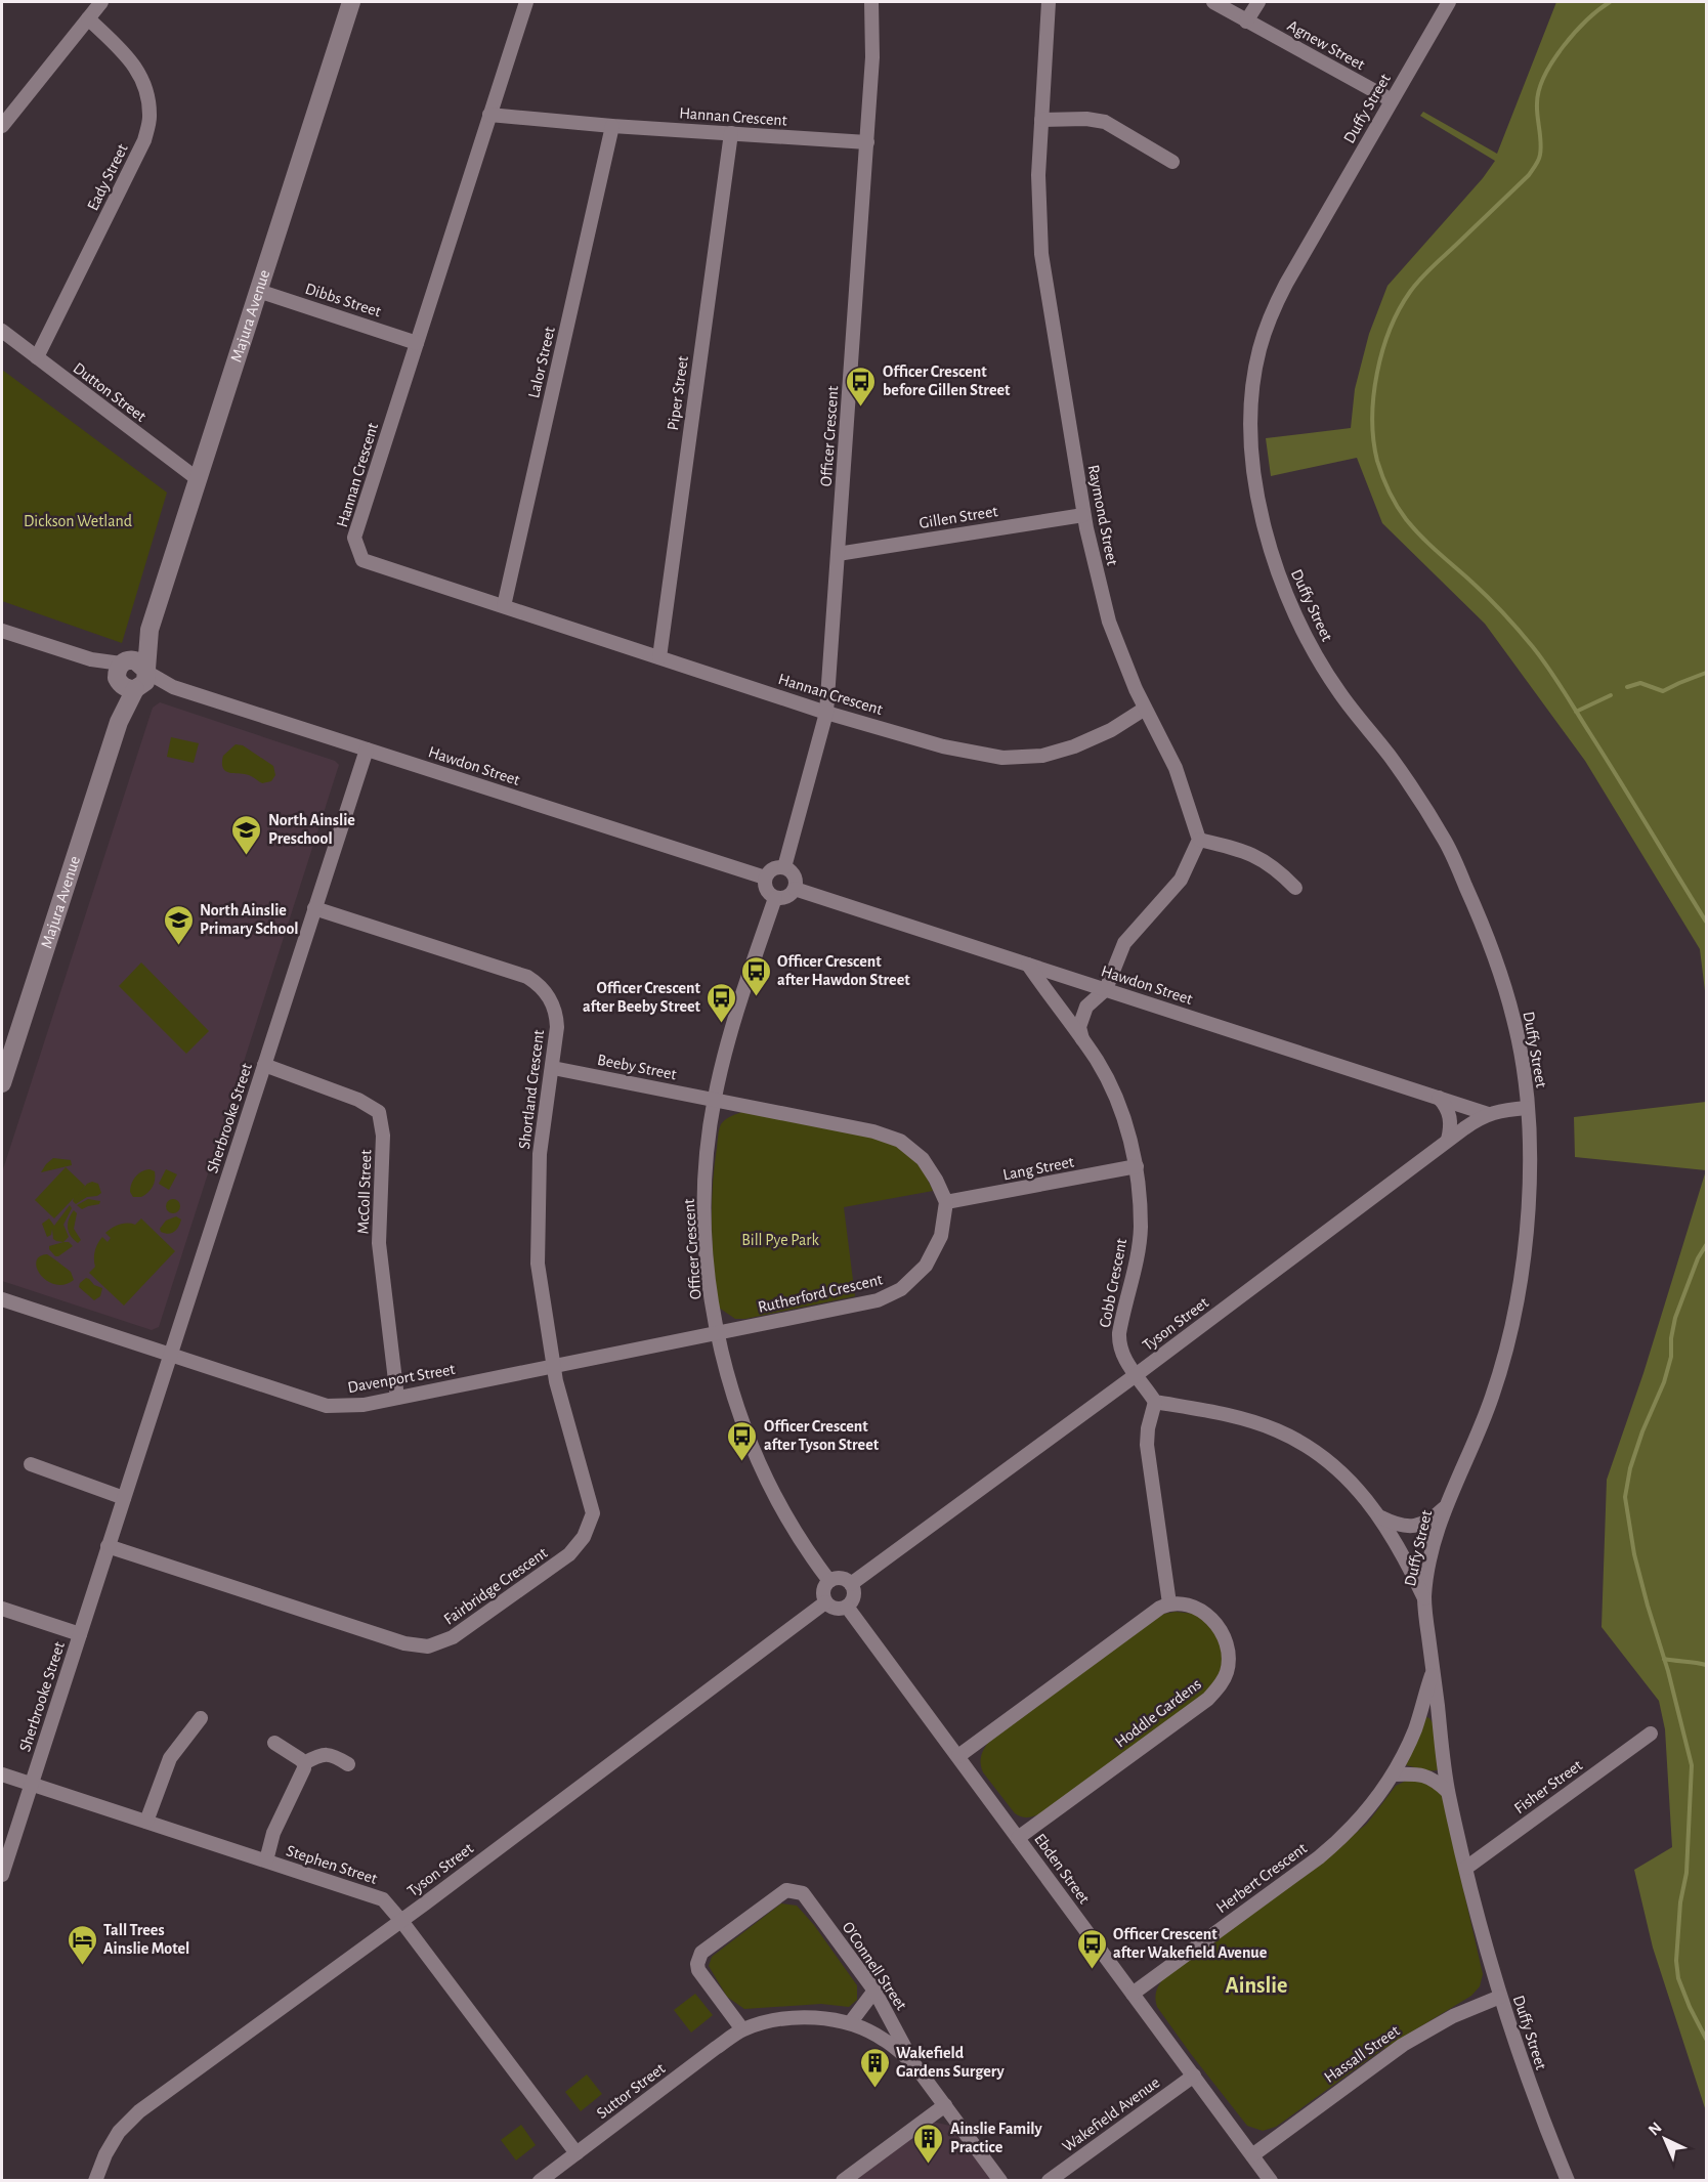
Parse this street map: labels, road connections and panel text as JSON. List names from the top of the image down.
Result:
{
  "streets": {
    "main road": ["Majura Avenue"],
    "street": [
      "Agnew Street",
      "Duffy Street",
      "Hannan Crescent",
      "Eady Street",
      "Dibbs Street",
      "Lalor Street",
      "Dutton Street",
      "Piper Street",
      "Officer Crescent",
      "Raymond Street",
      "Gillen Street",
      "Hawdon Street",
      "Beeby Street",
      "Shortland Crescent",
      "Sherbrooke Street",
      "Lang Street",
      "McColl Street",
      "Cobb Crescent",
      "Rutherford Crescent",
      "Tyson Street",
      "Davenport Street",
      "Fairbridge Crescent",
      "Hoddle Gardens",
      "Fisher Street",
      "Stephen Street",
      "Ebden Street",
      "Herbert Crescent",
      "O'Connell Street",
      "Hassall Street",
      "Suttor Street",
      "Wakefield Avenue"
    ]
  },
  "crossings": [
    ["Agnew Street", "Duffy Street"],
    ["Duffy Street", "Tyson Street"],
    ["Duffy Street", "Fisher Street"],
    ["Duffy Street", "Herbert Crescent"],
    ["Duffy Street", "Hassall Street"],
    ["Hannan Crescent", "Dibbs Street"],
    ["Hannan Crescent", "Lalor Street"],
    ["Hannan Crescent", "Piper Street"],
    ["Hannan Crescent", "Officer Crescent"],
    ["Hannan Crescent", "Raymond Street"],
    ["Eady Street", "Dutton Street"],
    ["Dibbs Street", "Majura Avenue"],
    ["Majura Avenue", "Dutton Street"],
    ["Majura Avenue", "Hawdon Street"],
    ["Officer Crescent", "Gillen Street"],
    ["Officer Crescent", "Hawdon Street"],
    ["Officer Crescent", "Beeby Street"],
    ["Officer Crescent", "Rutherford Crescent"],
    ["Officer Crescent", "Tyson Street"],
    ["Officer Crescent", "Davenport Street"],
    ["Officer Crescent", "Ebden Street"],
    ["Raymond Street", "Gillen Street"],
    ["Hawdon Street", "Sherbrooke Street"],
    ["Hawdon Street", "Cobb Crescent"],
    ["Hawdon Street", "Tyson Street"],
    ["Beeby Street", "Shortland Crescent"],
    ["Shortland Crescent", "Sherbrooke Street"],
    ["Shortland Crescent", "Davenport Street"],
    ["Shortland Crescent", "Fairbridge Crescent"],
    ["Sherbrooke Street", "McColl Street"],
    ["Sherbrooke Street", "Davenport Street"],
    ["Sherbrooke Street", "Fairbridge Crescent"],
    ["Sherbrooke Street", "Stephen Street"],
    ["Lang Street", "Cobb Crescent"],
    ["Lang Street", "Rutherford Crescent"],
    ["McColl Street", "Davenport Street"],
    ["Cobb Crescent", "Tyson Street"],
    ["Rutherford Crescent", "Davenport Street"],
    ["Tyson Street", "Stephen Street"],
    ["Tyson Street", "Ebden Street"],
    ["Davenport Street", "Fairbridge Crescent"],
    ["Hoddle Gardens", "Ebden Street"],
    ["Stephen Street", "Suttor Street"],
    ["Ebden Street", "Herbert Crescent"],
    ["Ebden Street", "Hassall Street"],
    ["Ebden Street", "Wakefield Avenue"],
    ["O'Connell Street", "Suttor Street"]
  ],
  "districts": ["Ainslie"],
  "parks": ["Dickson Wetland", "Bill Pye Park"],
  "places": {
    "bus stop": [
      "Officer Crescent before Gillen Street",
      "Officer Crescent after Hawdon Street",
      "Officer Crescent after Beeby Street",
      "Officer Crescent after Tyson Street",
      "Officer Crescent after Wakefield Avenue"
    ],
    "school or university": ["North Ainslie Preschool", "North Ainslie Primary School"],
    "hotel": ["Tall Trees Ainslie Motel"],
    "building": ["Wakefield Gardens Surgery", "Ainslie Family Practice"]
  },
  "north": "top left"
}
